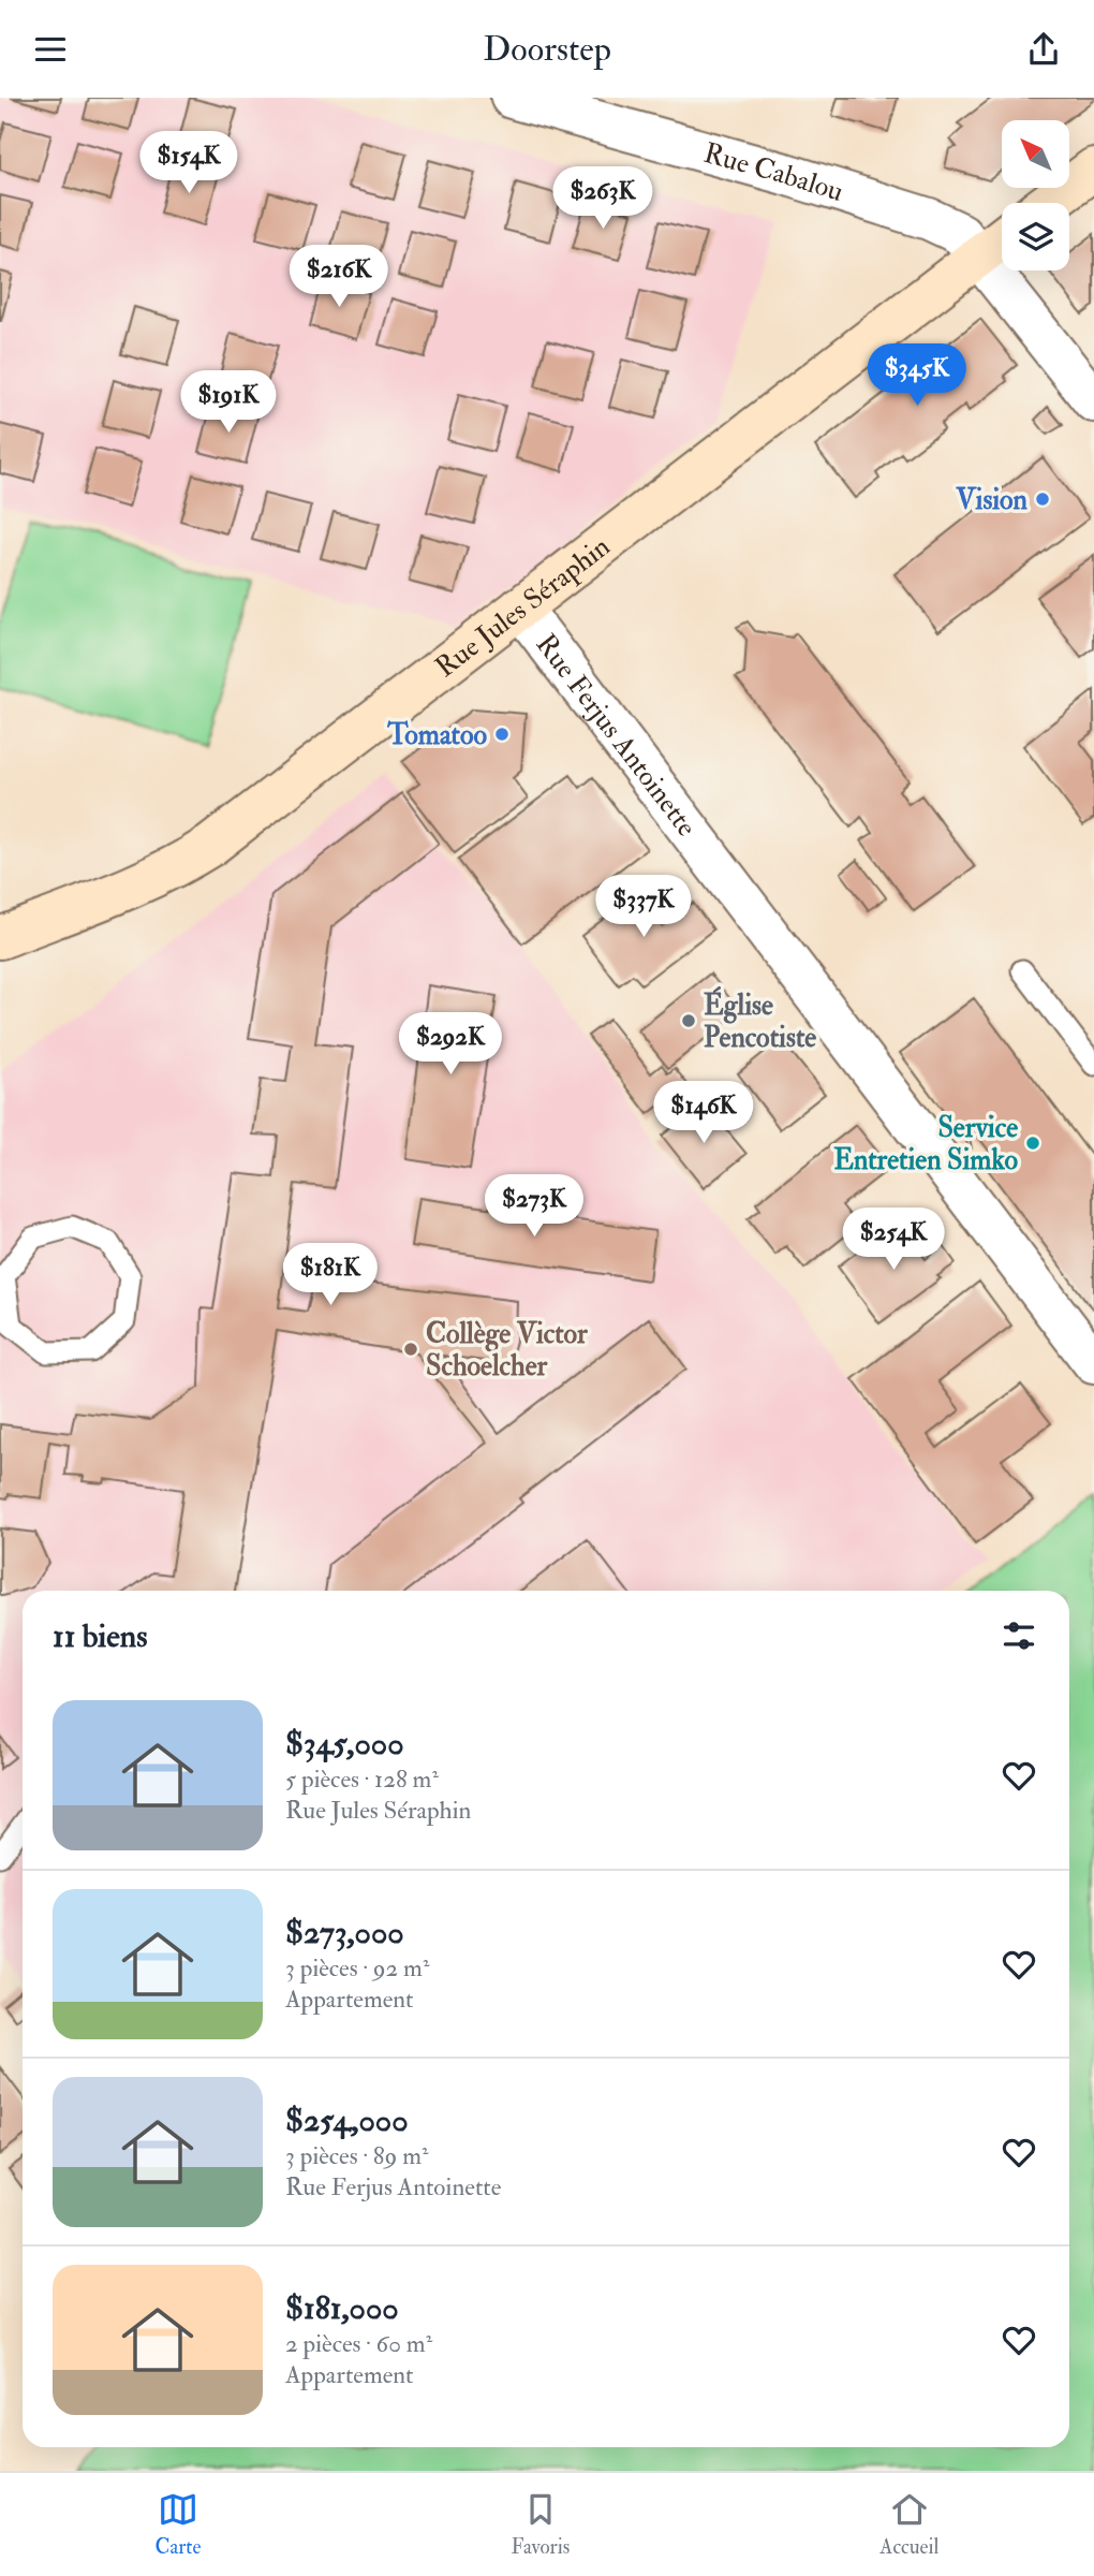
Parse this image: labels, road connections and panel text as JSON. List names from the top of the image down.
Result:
{
  "streets": {
    "street": ["Rue Cabalou", "Rue Jules Séraphin", "Rue Ferjus Antoinette"]
  },
  "crossings": [
    ["Rue Cabalou", "Rue Jules Séraphin"],
    ["Rue Jules Séraphin", "Rue Ferjus Antoinette"]
  ],
  "places": [
    "Vision",
    "Tomatoo",
    "Église Pencotiste",
    "Service Entretien Simko",
    "Collège Victor Schoelcher"
  ],
  "north": "top left",
  "page": {
    "header": "Doorstep",
    "price": [
      "$154K",
      "$263K",
      "$216K",
      "$345K",
      "$191K",
      "$337K",
      "$292K",
      "$146K",
      "$273K",
      "$254K",
      "$181K"
    ],
    "heading": "11 biens",
    "list": [
      {
        "name": "$345,000",
        "note": "5 pièces · 128 m² · Rue Jules Séraphin"
      },
      {
        "name": "$273,000",
        "note": "3 pièces · 92 m² · Appartement"
      },
      {
        "name": "$254,000",
        "note": "3 pièces · 89 m² · Rue Ferjus Antoinette"
      },
      {
        "name": "$181,000",
        "note": "2 pièces · 60 m² · Appartement"
      }
    ],
    "tabs": ["Carte", "Favoris", "Accueil"]
  }
}
